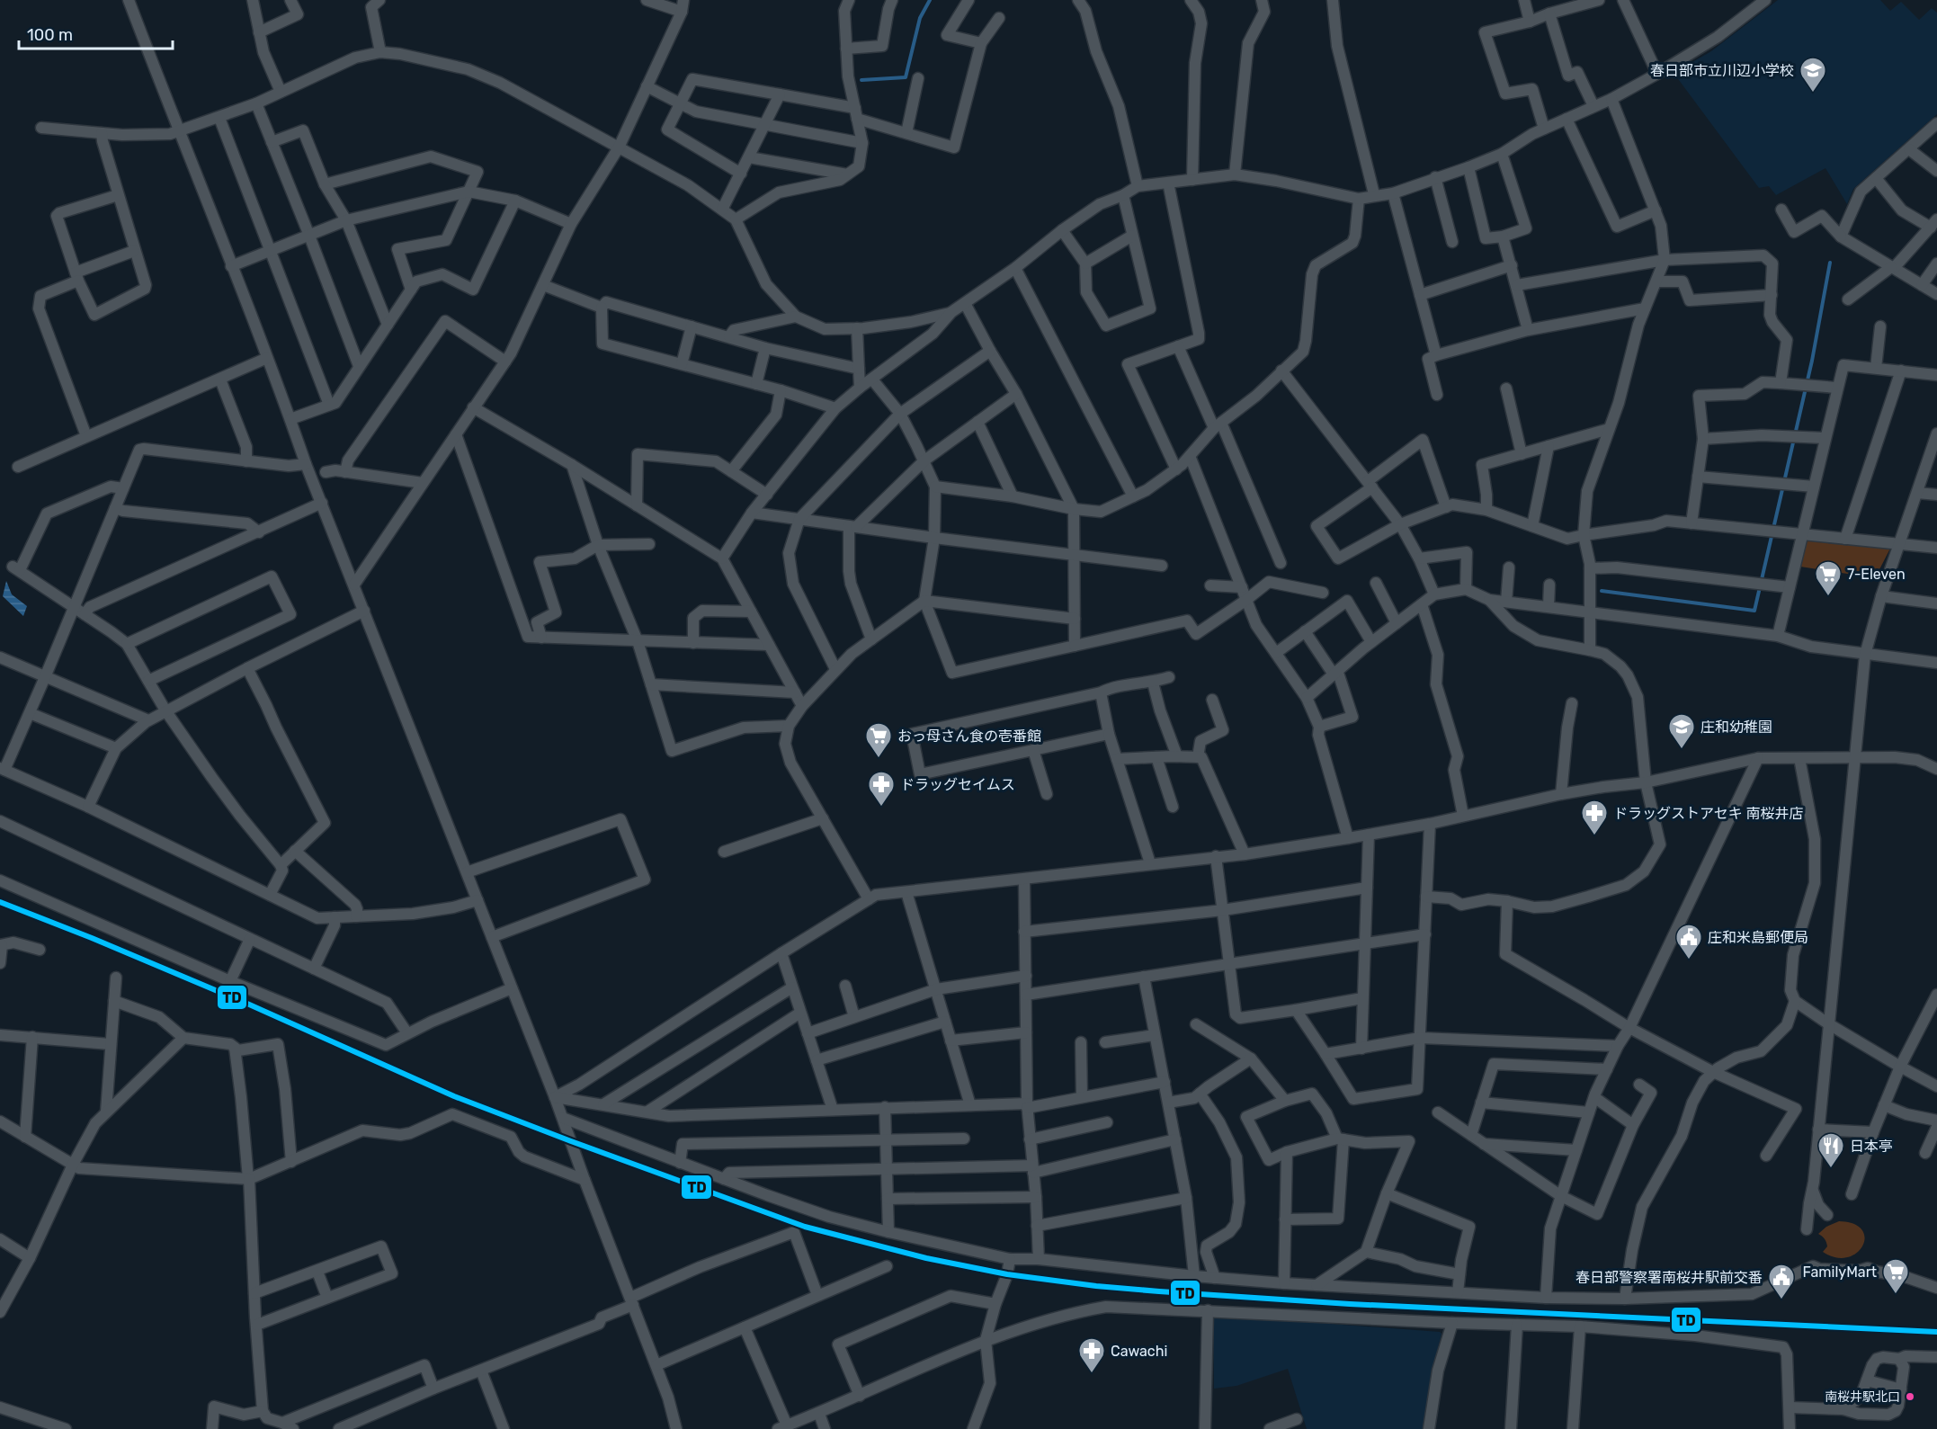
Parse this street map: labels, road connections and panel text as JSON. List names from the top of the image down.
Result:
{
  "places": {
    "school or university": ["春日部市立川辺小学校", "庄和幼稚園"],
    "supermarket": ["7-Eleven", "おっ母さん食の壱番館", "FamilyMart"],
    "pharmacy": ["ドラッグセイムス", "ドラッグストアセキ 南桜井店", "Cawachi"],
    "public building": ["庄和米島郵便局", "春日部警察署南桜井駅前交番"],
    "restaurant": ["日本亭"],
    "other": ["南桜井駅北口"]
  },
  "lines": ["transit line TD"],
  "scale_bar": "100 m"
}
